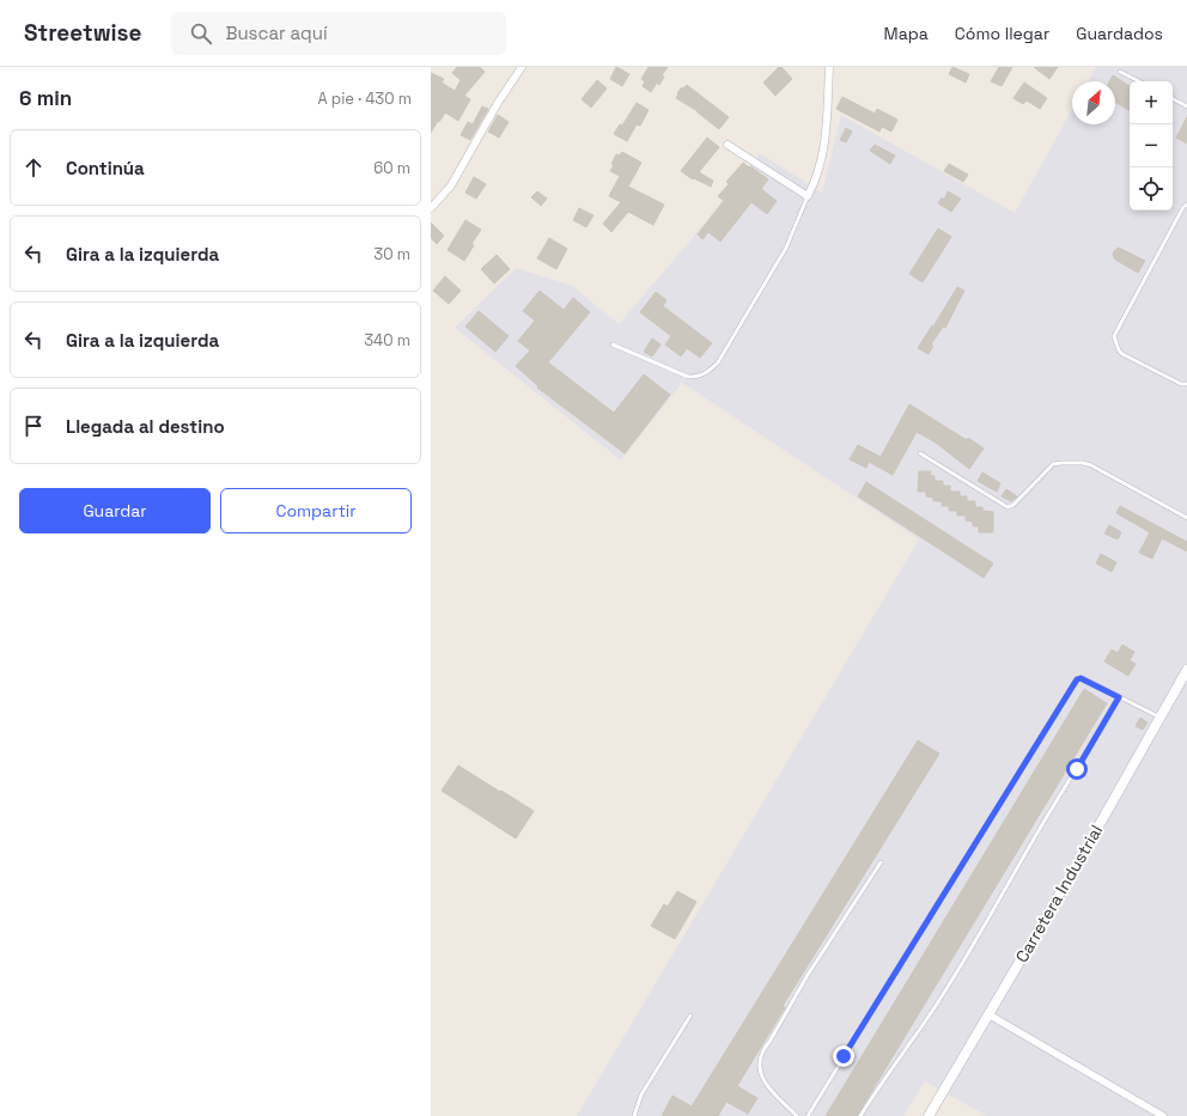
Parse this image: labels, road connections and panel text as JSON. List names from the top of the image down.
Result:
{
  "streets": {
    "main road": ["Carretera Industrial"]
  },
  "north": "top right",
  "page": {
    "header": "Streetwise",
    "search": "Buscar aquí",
    "nav": ["Mapa", "Cómo llegar", "Guardados"],
    "heading": ["6 min", "A pie · 430 m"],
    "map_buttons": ["+", "−"],
    "list": [
      ["Continúa", "60 m"],
      ["Gira a la izquierda", "30 m"],
      ["Gira a la izquierda", "340 m"],
      "Llegada al destino"
    ],
    "buttons": ["Guardar", "Compartir"]
  }
}
